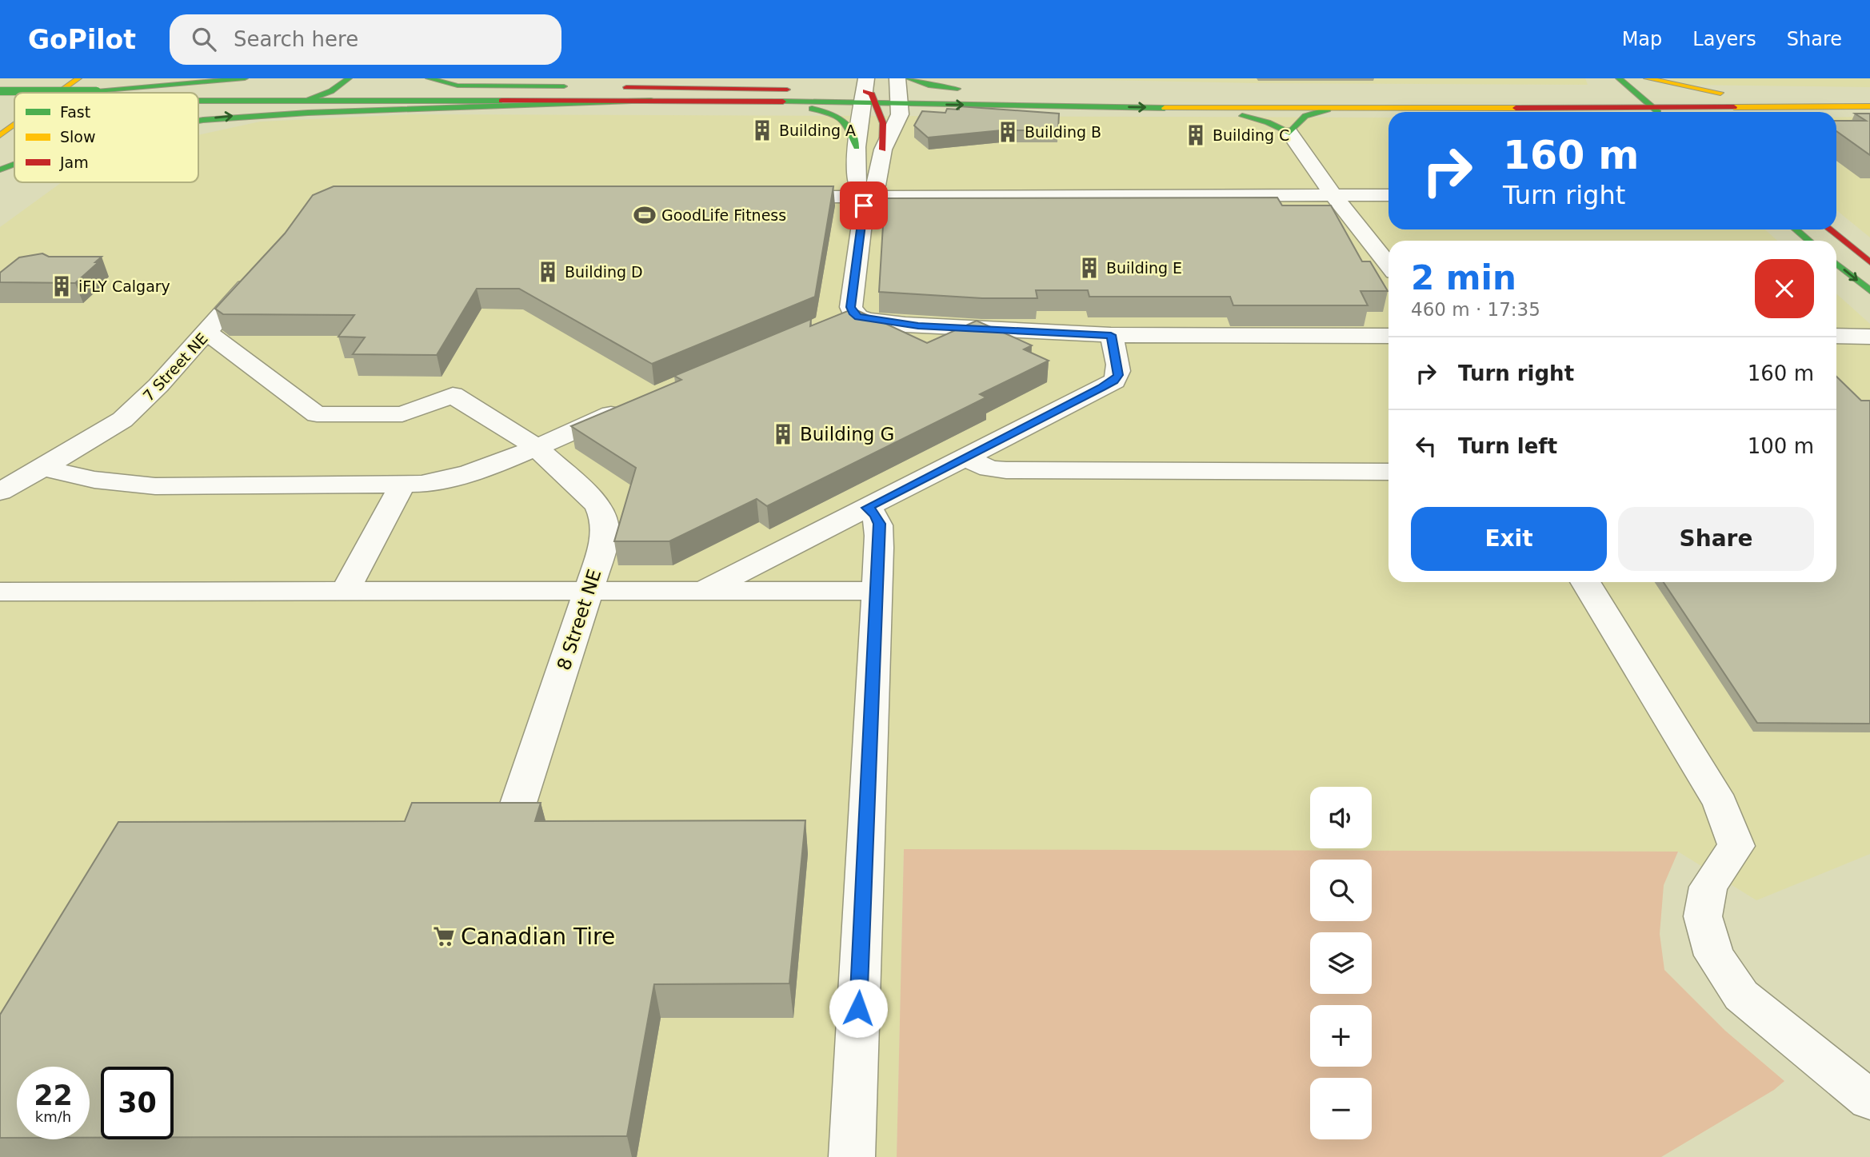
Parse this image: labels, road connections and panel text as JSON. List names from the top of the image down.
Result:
{
  "streets": {
    "street": ["7 Street NE", "8 Street NE"]
  },
  "crossings": [
    ["7 Street NE", "8 Street NE"]
  ],
  "places": {
    "building": [
      "Building A",
      "Building B",
      "Building C",
      "Building E",
      "Building D",
      "iFLY Calgary",
      "Building G"
    ],
    "sports": ["GoodLife Fitness"],
    "supermarket": ["Canadian Tire"]
  },
  "legend": ["Fast", "Slow", "Jam"],
  "page": {
    "header": "GoPilot",
    "search": "Search here",
    "nav": ["Map", "Layers", "Share"],
    "turn": ["160 m", "Turn right"],
    "heading": ["2 min", "460 m · 17:35"],
    "list": [
      {
        "name": "Turn right",
        "value": "160 m"
      },
      {
        "name": "Turn left",
        "value": "100 m"
      }
    ],
    "buttons": ["Exit", "Share"],
    "map_buttons": ["+", "−"],
    "speed": "22 km/h",
    "limit": "30"
  }
}
